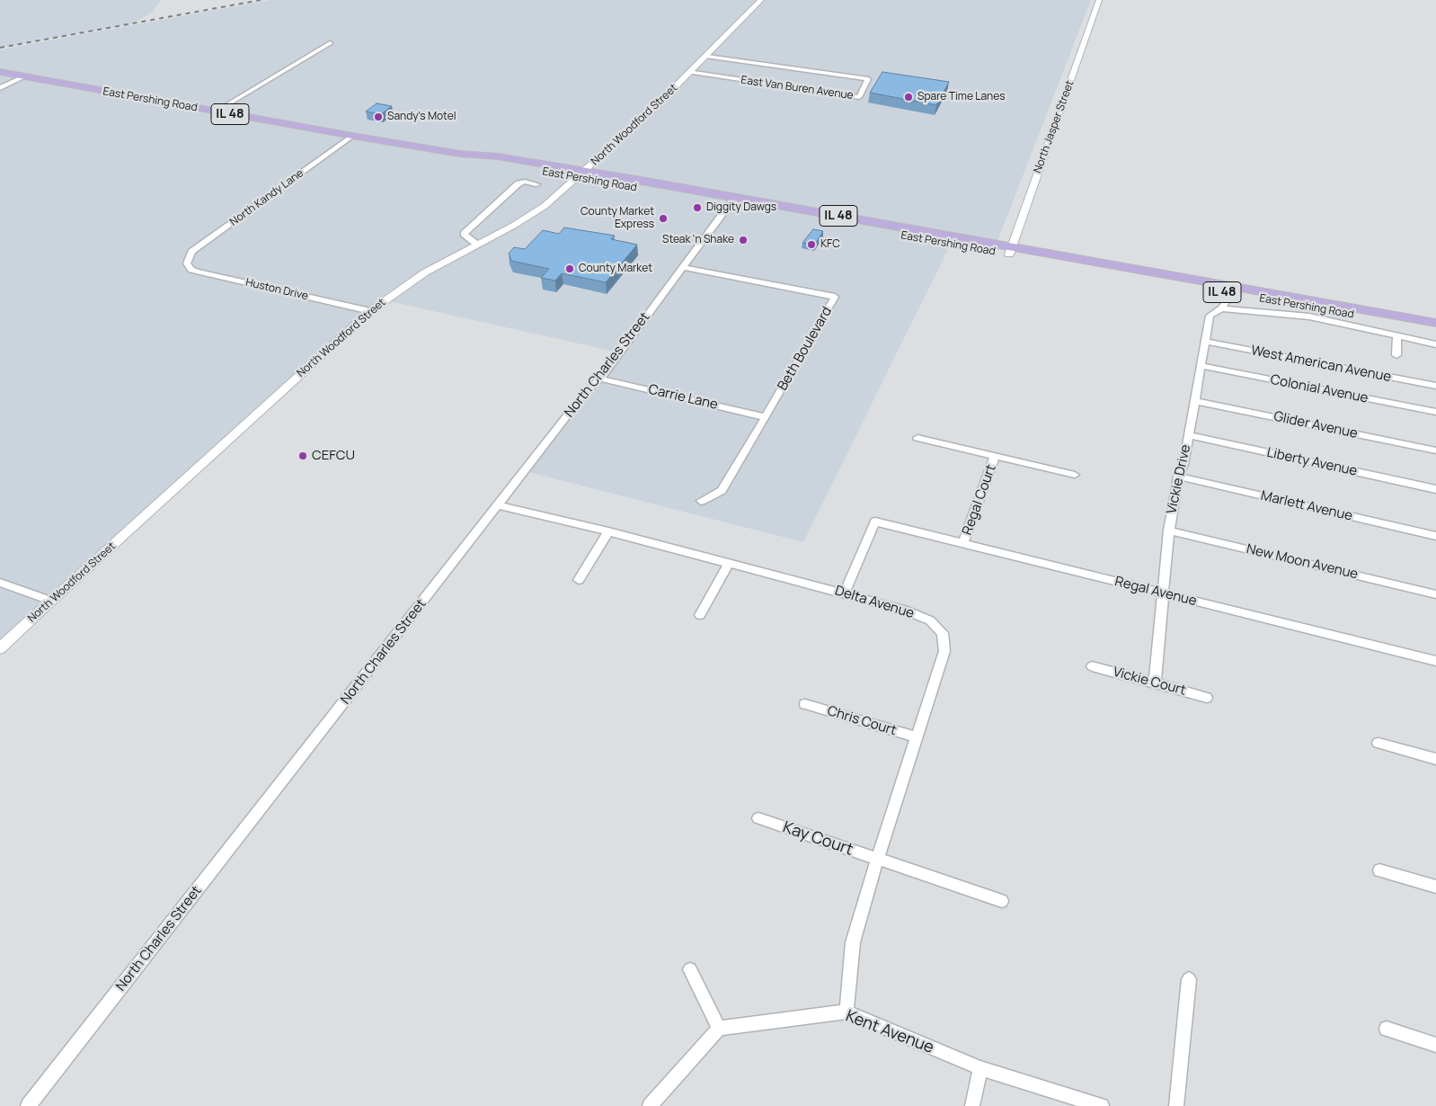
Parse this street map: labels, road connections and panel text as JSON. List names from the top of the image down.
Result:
{
  "streets": {
    "main road": ["East Pershing Road", "IL 48"],
    "street": [
      "East Van Buren Avenue",
      "North Woodford Street",
      "North Jasper Street",
      "North Kandy Lane",
      "Huston Drive",
      "Beth Boulevard",
      "West American Avenue",
      "North Charles Street",
      "Colonial Avenue",
      "Carrie Lane",
      "Glider Avenue",
      "Liberty Avenue",
      "Vickie Drive",
      "Regal Court",
      "Marlett Avenue",
      "New Moon Avenue",
      "Regal Avenue",
      "Delta Avenue",
      "Vickie Court",
      "Chris Court",
      "Kay Court",
      "Kent Avenue"
    ]
  },
  "crossings": [
    ["East Van Buren Avenue", "North Woodford Street"],
    ["East Pershing Road", "North Woodford Street"],
    ["East Pershing Road", "North Jasper Street"],
    ["East Pershing Road", "North Kandy Lane"],
    ["East Pershing Road", "North Charles Street"],
    ["East Pershing Road", "Vickie Drive"],
    ["North Woodford Street", "Huston Drive"],
    ["North Kandy Lane", "Huston Drive"],
    ["Beth Boulevard", "North Charles Street"],
    ["Beth Boulevard", "Carrie Lane"],
    ["West American Avenue", "Vickie Drive"],
    ["North Charles Street", "Carrie Lane"],
    ["North Charles Street", "Delta Avenue"],
    ["Colonial Avenue", "Vickie Drive"],
    ["Glider Avenue", "Vickie Drive"],
    ["Liberty Avenue", "Vickie Drive"],
    ["Vickie Drive", "Marlett Avenue"],
    ["Vickie Drive", "New Moon Avenue"],
    ["Vickie Drive", "Regal Avenue"],
    ["Vickie Drive", "Vickie Court"],
    ["Regal Court", "Regal Avenue"],
    ["Regal Avenue", "Delta Avenue"],
    ["Delta Avenue", "Chris Court"],
    ["Delta Avenue", "Kay Court"],
    ["Delta Avenue", "Kent Avenue"]
  ],
  "places": [
    "Spare Time Lanes",
    "Sandy's Motel",
    "Diggity Dawgs",
    "County Market Express",
    "Steak 'n Shake",
    "KFC",
    "County Market",
    "CEFCU"
  ]
}
